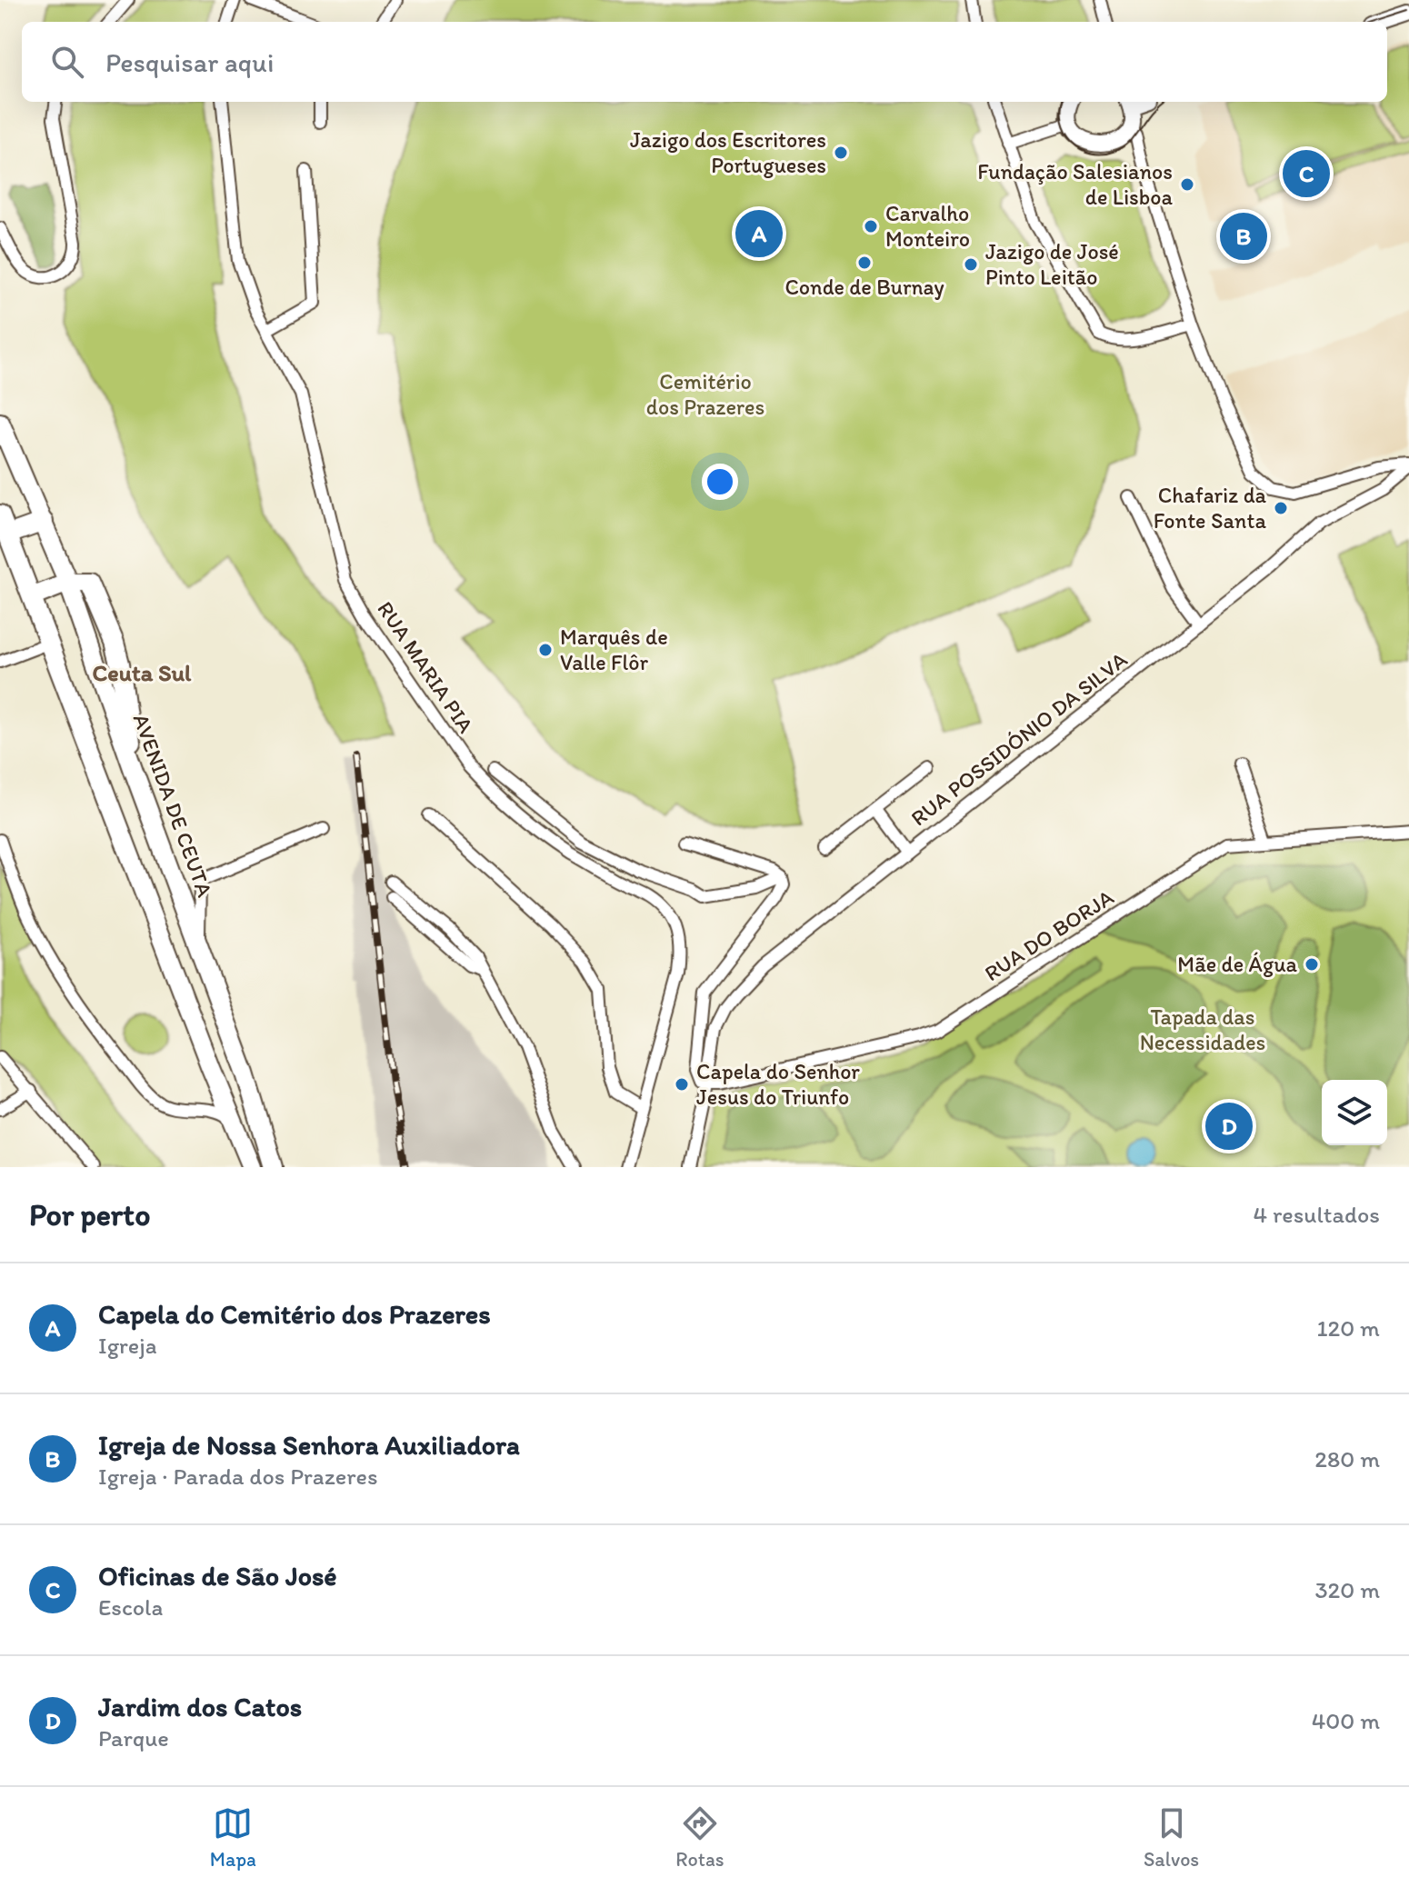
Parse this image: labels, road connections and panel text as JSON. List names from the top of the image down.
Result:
{
  "streets": {
    "highway": ["AVENIDA DE CEUTA"],
    "street": ["RUA MARIA PIA", "RUA POSSIDÓNIO DA SILVA", "RUA DO BORJA"]
  },
  "crossings": [
    ["RUA POSSIDÓNIO DA SILVA", "RUA DO BORJA"]
  ],
  "districts": ["Ceuta Sul"],
  "parks": ["Cemitério dos Prazeres", "Tapada das Necessidades"],
  "places": [
    "Jazigo dos Escritores Portugueses",
    "Fundação Salesianos de Lisboa",
    "Carvalho Monteiro",
    "Conde de Burnay",
    "Jazigo de José Pinto Leitão",
    "Chafariz da Fonte Santa",
    "Marquês de Valle Flôr",
    "Mãe de Água",
    "Capela do Senhor Jesus do Triunfo"
  ],
  "page": {
    "search": "Pesquisar aqui",
    "pins": [
      "C",
      "A",
      "B",
      "D"
    ],
    "heading": ["Por perto", "4 resultados"],
    "list": [
      {
        "mark": "A",
        "name": "Capela do Cemitério dos Prazeres",
        "note": "Igreja",
        "value": "120 m"
      },
      {
        "mark": "B",
        "name": "Igreja de Nossa Senhora Auxiliadora",
        "note": "Igreja · Parada dos Prazeres",
        "value": "280 m"
      },
      {
        "mark": "C",
        "name": "Oficinas de São José",
        "note": "Escola",
        "value": "320 m"
      },
      {
        "mark": "D",
        "name": "Jardim dos Catos",
        "note": "Parque",
        "value": "400 m"
      }
    ],
    "nav": ["Mapa", "Rotas", "Salvos"]
  }
}
